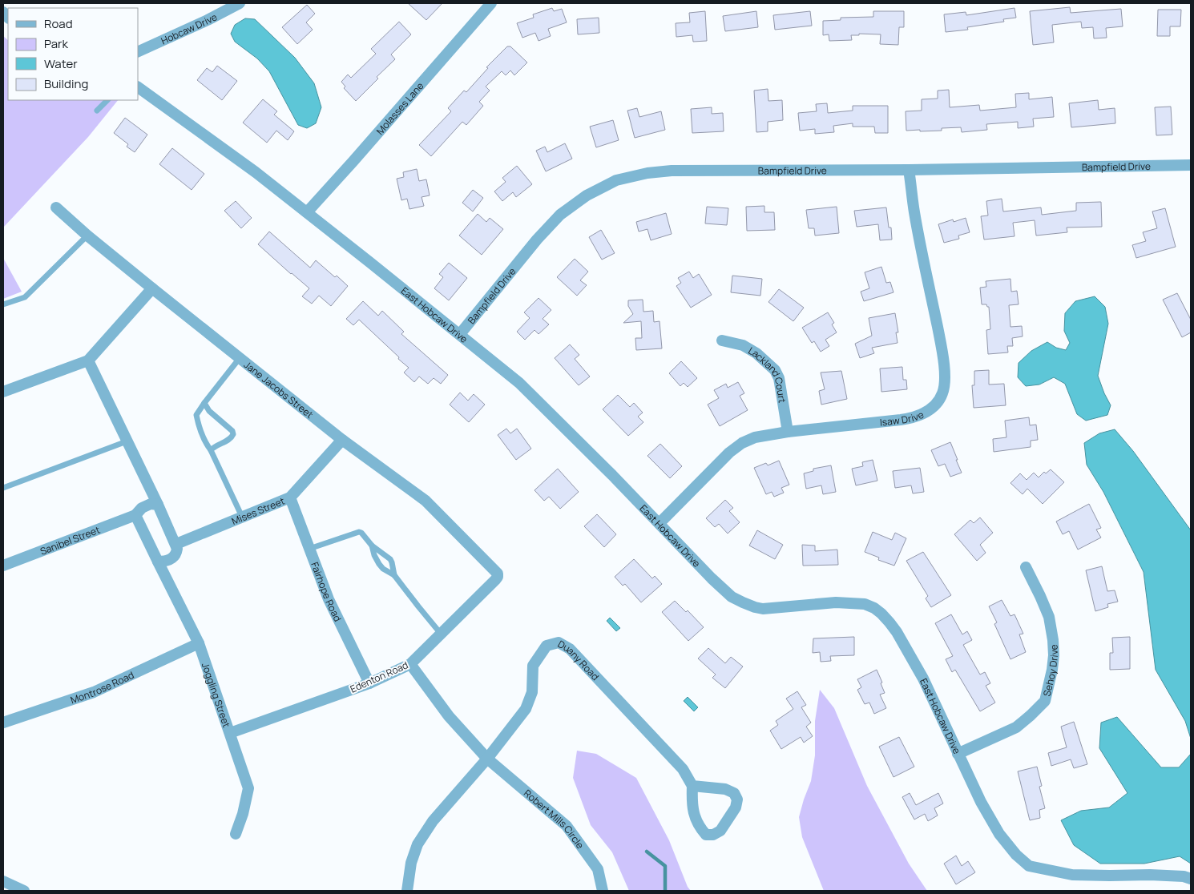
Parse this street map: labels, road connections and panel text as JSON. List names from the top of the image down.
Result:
{
  "streets": {
    "street": [
      "Hobcaw Drive",
      "Molasses Lane",
      "Bampfield Drive",
      "East Hobcaw Drive",
      "Lackland Court",
      "Jane Jacobs Street",
      "Isaw Drive",
      "Mises Street",
      "Sanibel Street",
      "Fairhope Road",
      "Duany Road",
      "Sehoy Drive",
      "Edenton Road",
      "Montrose Road",
      "Joggling Street",
      "Robert Mills Circle"
    ]
  },
  "crossings": [
    ["Molasses Lane", "East Hobcaw Drive"],
    ["Bampfield Drive", "East Hobcaw Drive"],
    ["Bampfield Drive", "Isaw Drive"],
    ["East Hobcaw Drive", "Isaw Drive"],
    ["East Hobcaw Drive", "Sehoy Drive"],
    ["Lackland Court", "Isaw Drive"],
    ["Jane Jacobs Street", "Mises Street"],
    ["Jane Jacobs Street", "Edenton Road"],
    ["Mises Street", "Fairhope Road"],
    ["Sanibel Street", "Joggling Street"],
    ["Fairhope Road", "Edenton Road"],
    ["Duany Road", "Robert Mills Circle"],
    ["Edenton Road", "Joggling Street"],
    ["Edenton Road", "Robert Mills Circle"],
    ["Montrose Road", "Joggling Street"]
  ],
  "legend": [
    "Road",
    "Park",
    "Water",
    "Building"
  ]
}
